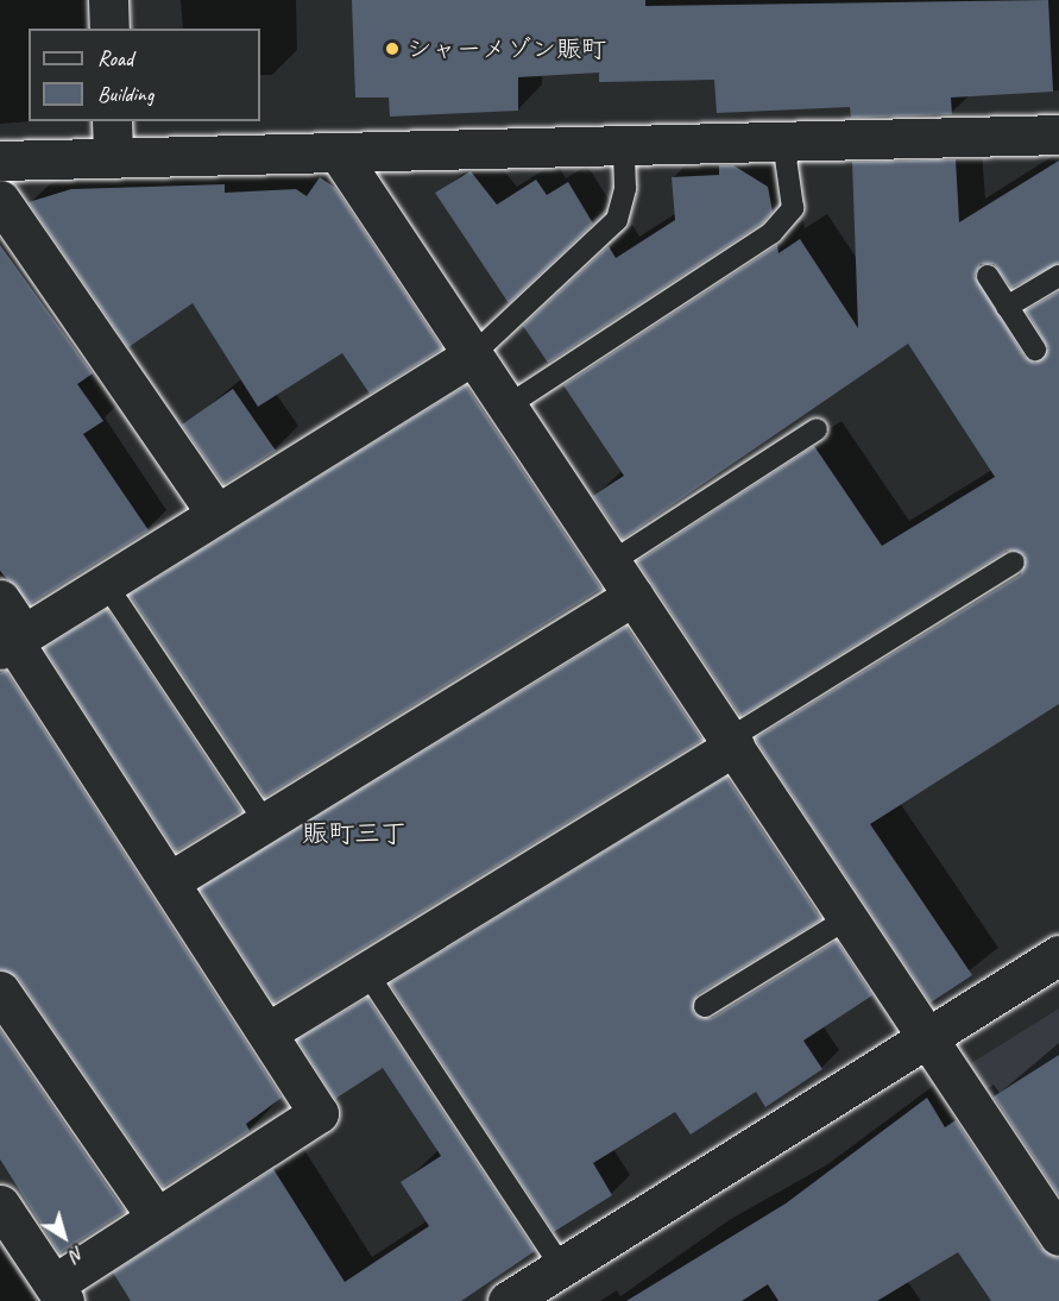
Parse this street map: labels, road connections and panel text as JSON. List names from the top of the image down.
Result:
{
  "districts": ["賑町三丁"],
  "places": ["シャーメゾン賑町"],
  "legend": ["Road", "Building"],
  "north": "bottom right"
}
